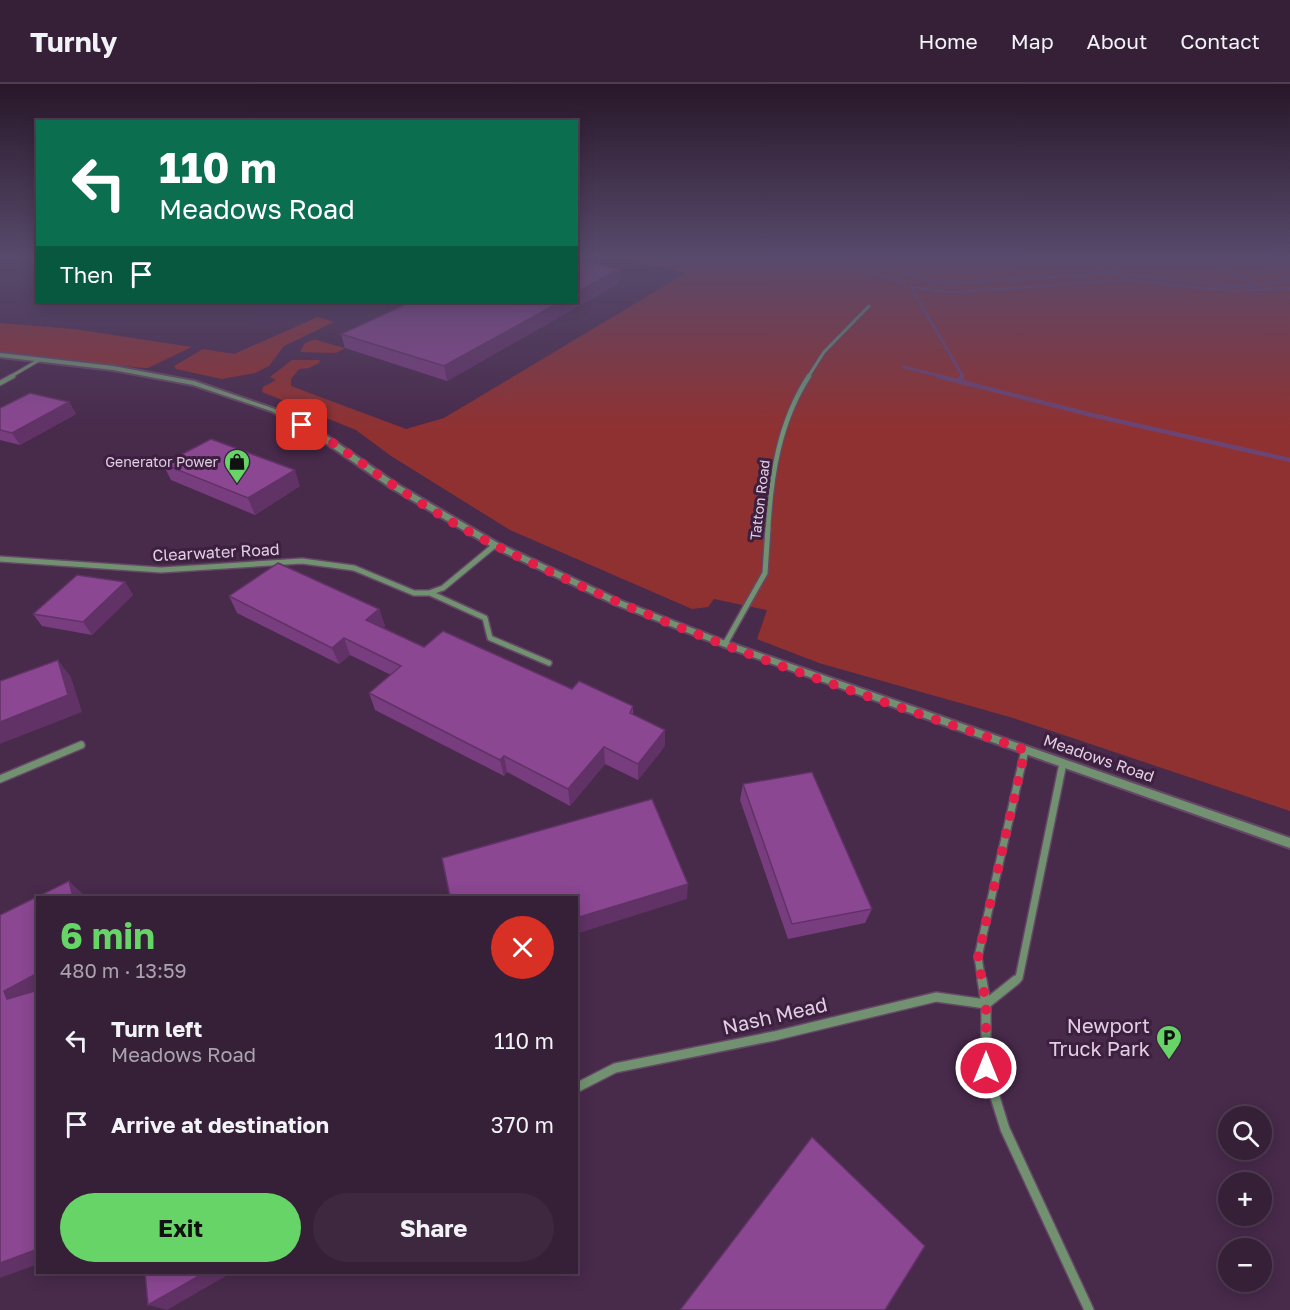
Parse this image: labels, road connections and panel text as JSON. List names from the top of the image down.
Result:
{
  "streets": {
    "street": [
      "Tatton Road",
      "Clearwater Road",
      "Meadows Road",
      "Nash Mead"
    ]
  },
  "crossings": [
    ["Tatton Road", "Meadows Road"]
  ],
  "places": {
    "shop": ["Generator Power"],
    "parking": ["Newport Truck Park"]
  },
  "page": {
    "header": "Turnly",
    "nav": [
      "Home",
      "Map",
      "About",
      "Contact"
    ],
    "turn": ["110 m", "Meadows Road"],
    "then": "Then",
    "heading": ["6 min", "480 m · 13:59"],
    "list": [
      {
        "name": "Turn left",
        "note": "Meadows Road",
        "value": "110 m"
      },
      {
        "name": "Arrive at destination",
        "value": "370 m"
      }
    ],
    "map_buttons": ["+", "−"],
    "buttons": ["Exit", "Share"]
  }
}
